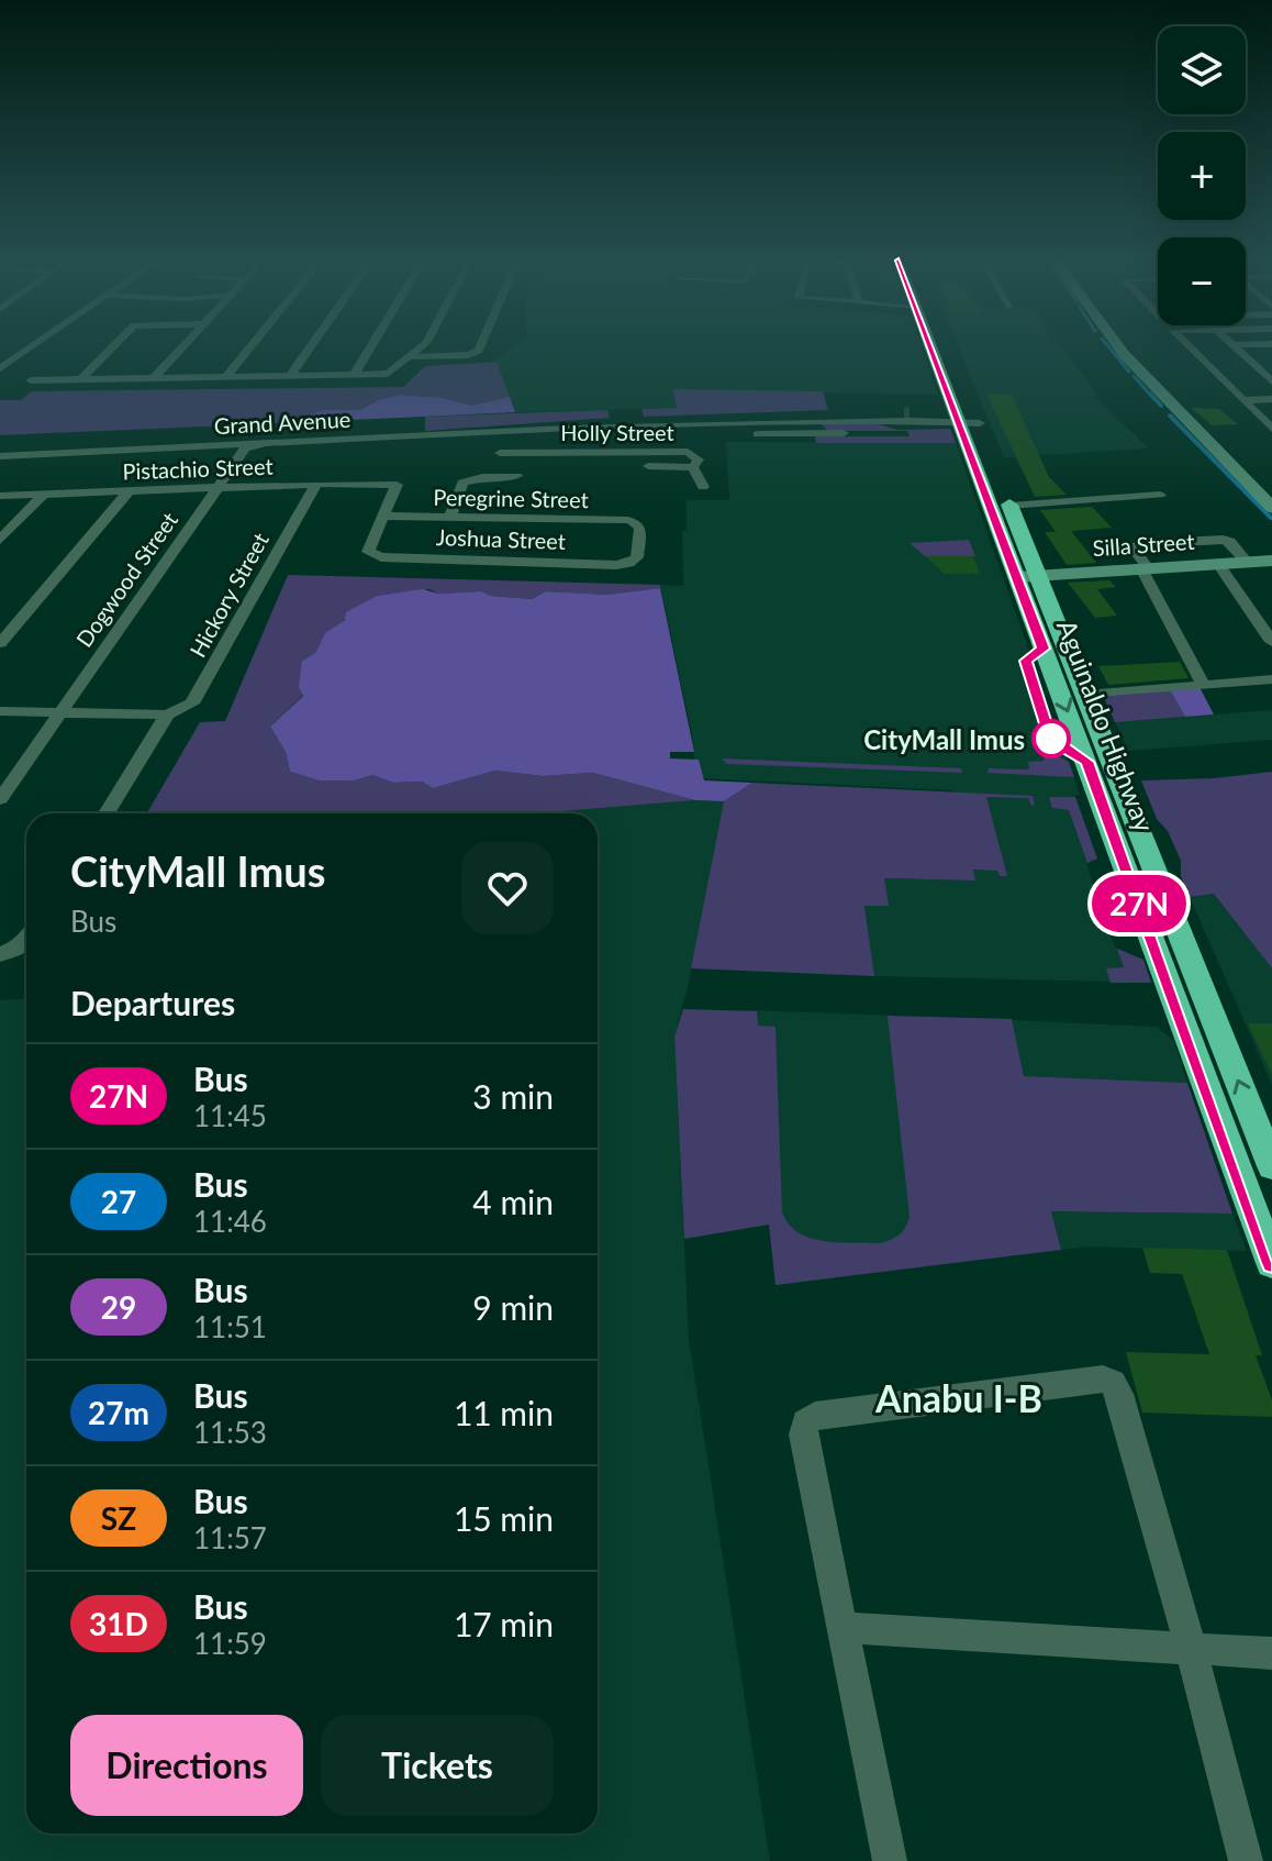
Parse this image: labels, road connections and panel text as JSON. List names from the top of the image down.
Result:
{
  "streets": {
    "highway": ["Aguinaldo Highway"],
    "street": [
      "Grand Avenue",
      "Holly Street",
      "Pistachio Street",
      "Peregrine Street",
      "Joshua Street",
      "Silla Street",
      "Dogwood Street",
      "Hickory Street"
    ]
  },
  "crossings": [
    ["Grand Avenue", "Dogwood Street"],
    ["Grand Avenue", "Aguinaldo Highway"],
    ["Pistachio Street", "Peregrine Street"],
    ["Pistachio Street", "Joshua Street"],
    ["Pistachio Street", "Dogwood Street"],
    ["Pistachio Street", "Hickory Street"],
    ["Peregrine Street", "Joshua Street"],
    ["Silla Street", "Aguinaldo Highway"]
  ],
  "districts": ["Anabu I-B"],
  "places": ["CityMall Imus"],
  "lines": ["bus line 27N"],
  "page": {
    "on_map": "27N",
    "map_buttons": ["+", "−"],
    "heading": [
      ["CityMall Imus", "Bus"],
      "Departures"
    ],
    "list": [
      {
        "mark": "27N",
        "name": "Bus",
        "note": "11:45",
        "value": "3 min"
      },
      {
        "mark": "27",
        "name": "Bus",
        "note": "11:46",
        "value": "4 min"
      },
      {
        "mark": "29",
        "name": "Bus",
        "note": "11:51",
        "value": "9 min"
      },
      {
        "mark": "27m",
        "name": "Bus",
        "note": "11:53",
        "value": "11 min"
      },
      {
        "mark": "SZ",
        "name": "Bus",
        "note": "11:57",
        "value": "15 min"
      },
      {
        "mark": "31D",
        "name": "Bus",
        "note": "11:59",
        "value": "17 min"
      }
    ],
    "buttons": ["Directions", "Tickets"]
  }
}
